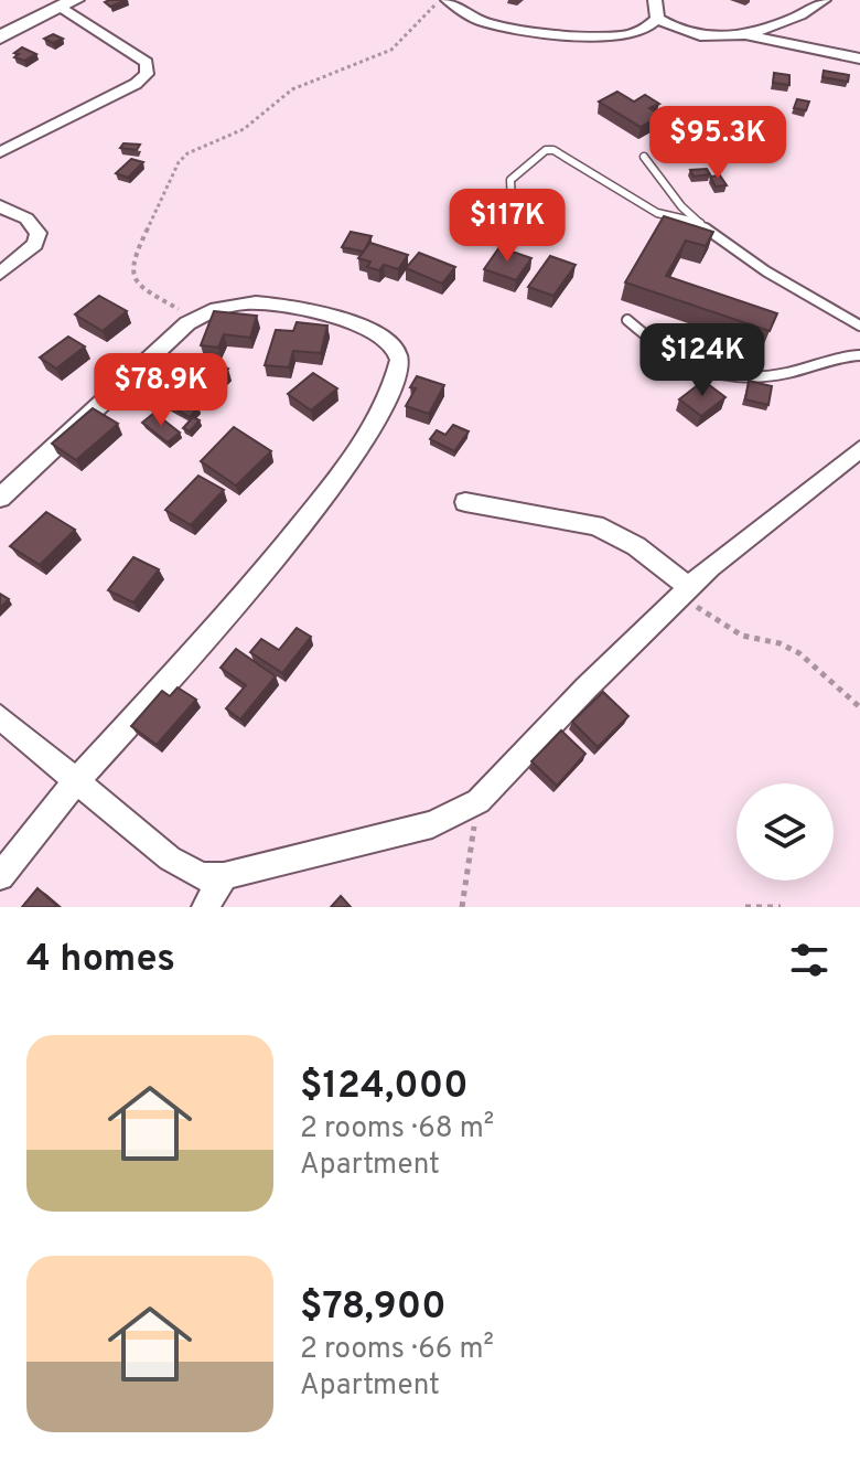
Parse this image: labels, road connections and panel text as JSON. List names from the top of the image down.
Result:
{
  "page": {
    "price": [
      "$95.3K",
      "$117K",
      "$124K",
      "$78.9K"
    ],
    "heading": "4 homes",
    "list": [
      {
        "name": "$124,000",
        "note": "2 rooms · 68 m² · Apartment"
      },
      {
        "name": "$78,900",
        "note": "2 rooms · 66 m² · Apartment"
      }
    ]
  }
}
